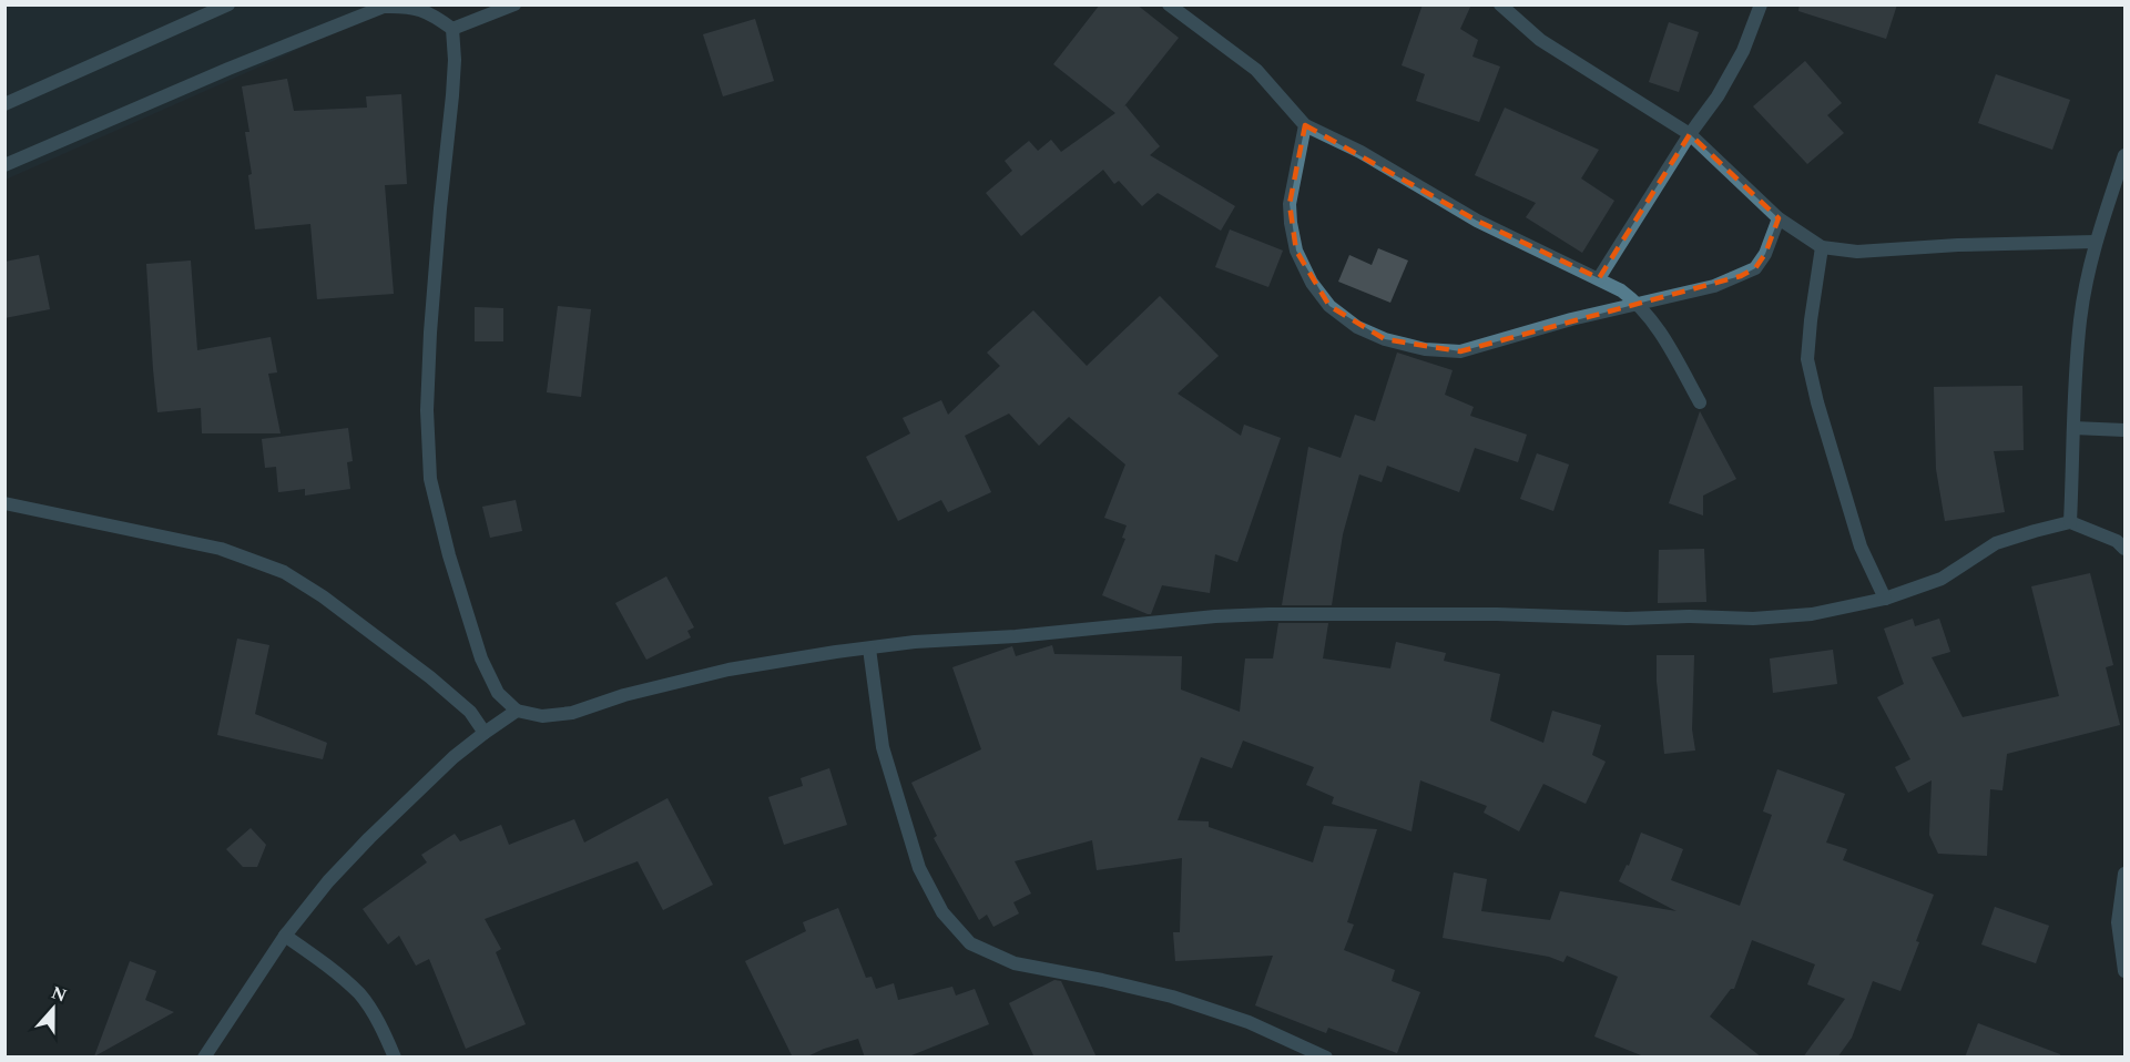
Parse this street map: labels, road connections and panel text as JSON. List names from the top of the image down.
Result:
{
  "north": "top"
}
